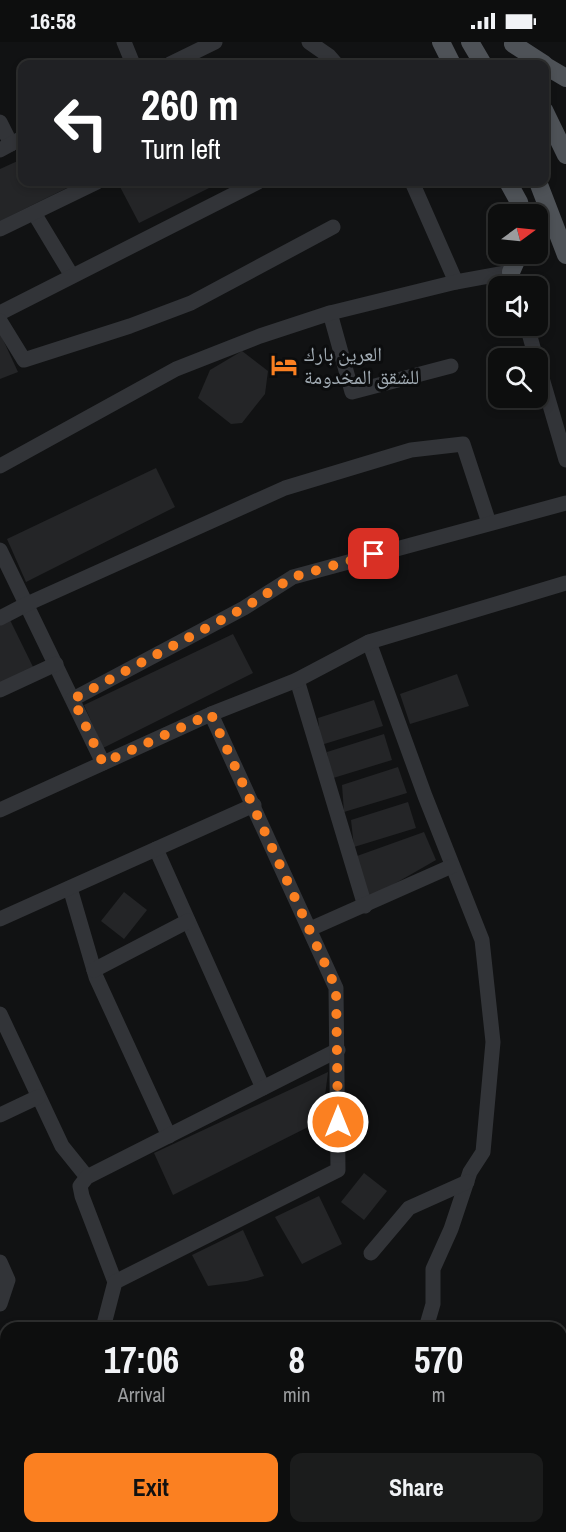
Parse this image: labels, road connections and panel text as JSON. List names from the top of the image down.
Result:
{
  "places": {
    "hotel": ["العرين بارك للشقق المخدومة"]
  },
  "north": "right",
  "page": {
    "status": "16:58",
    "turn": ["260 m", "Turn left"],
    "eta": [
      "17:06",
      "Arrival",
      "8",
      "min",
      "570",
      "m"
    ],
    "buttons": ["Exit", "Share"]
  }
}
